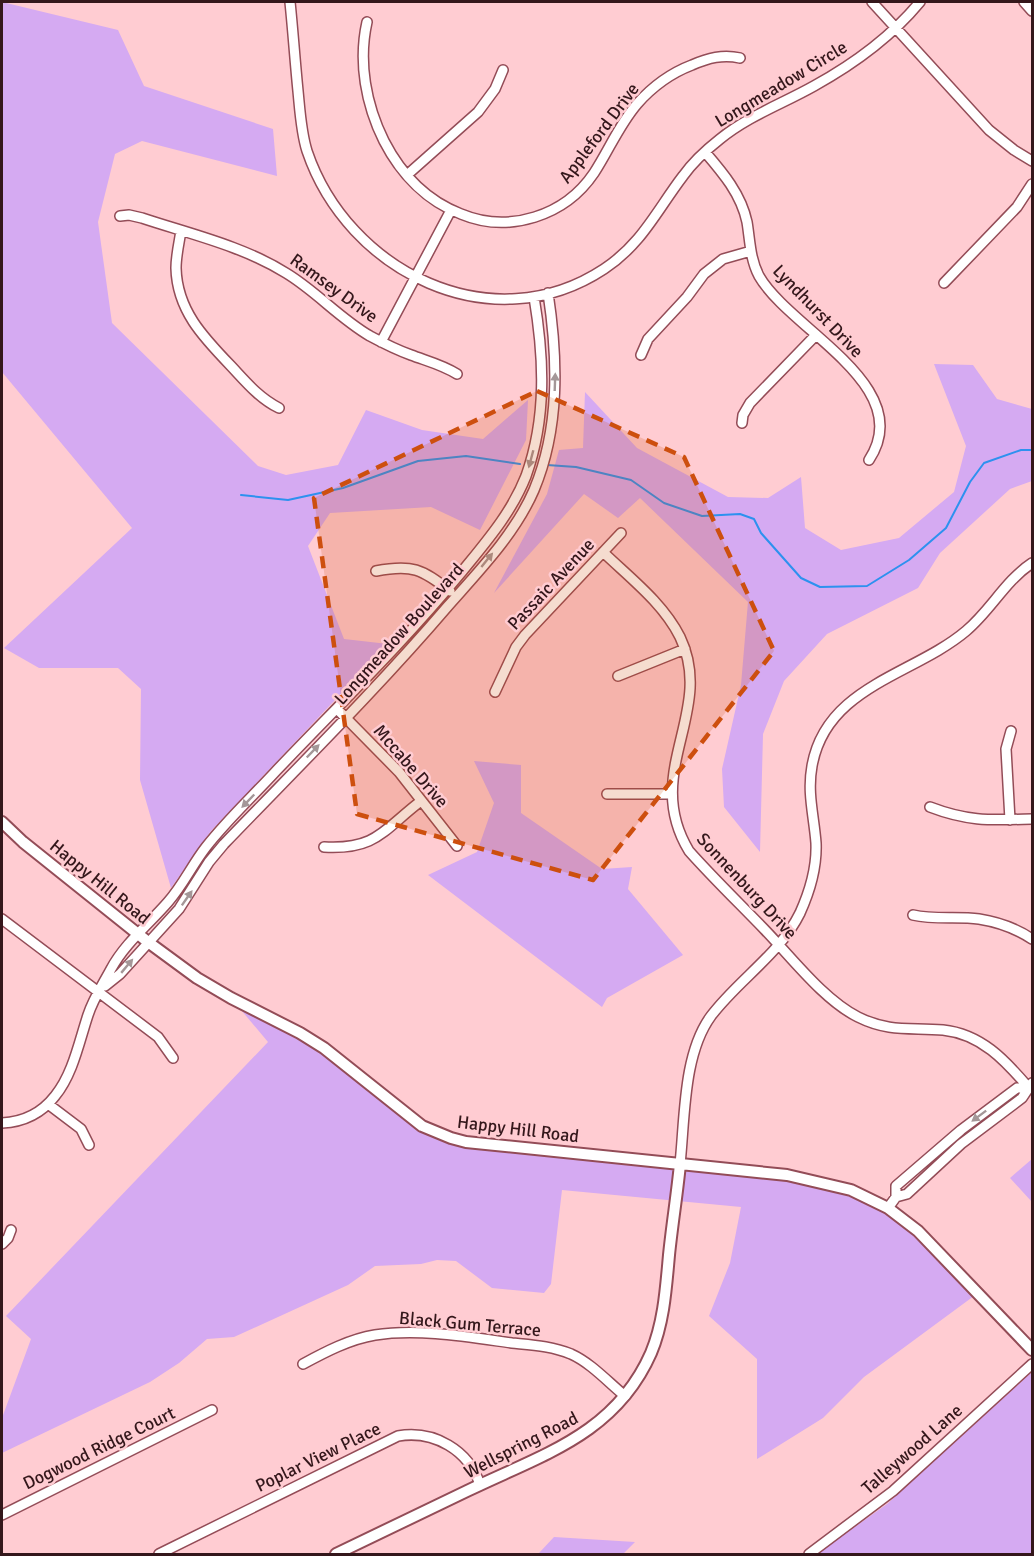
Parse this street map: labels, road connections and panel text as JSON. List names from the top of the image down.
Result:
{
  "streets": {
    "street": [
      "Longmeadow Circle",
      "Appleford Drive",
      "Ramsey Drive",
      "Lyndhurst Drive",
      "Passaic Avenue",
      "Longmeadow Boulevard",
      "Mccabe Drive",
      "Happy Hill Road",
      "Sonnenburg Drive",
      "Black Gum Terrace",
      "Wellspring Road",
      "Dogwood Ridge Court",
      "Talleywood Lane",
      "Poplar View Place"
    ]
  },
  "crossings": [
    ["Longmeadow Circle", "Lyndhurst Drive"],
    ["Longmeadow Circle", "Longmeadow Boulevard"],
    ["Passaic Avenue", "Sonnenburg Drive"],
    ["Longmeadow Boulevard", "Mccabe Drive"],
    ["Longmeadow Boulevard", "Happy Hill Road"],
    ["Happy Hill Road", "Wellspring Road"],
    ["Black Gum Terrace", "Wellspring Road"],
    ["Wellspring Road", "Poplar View Place"]
  ]
}
